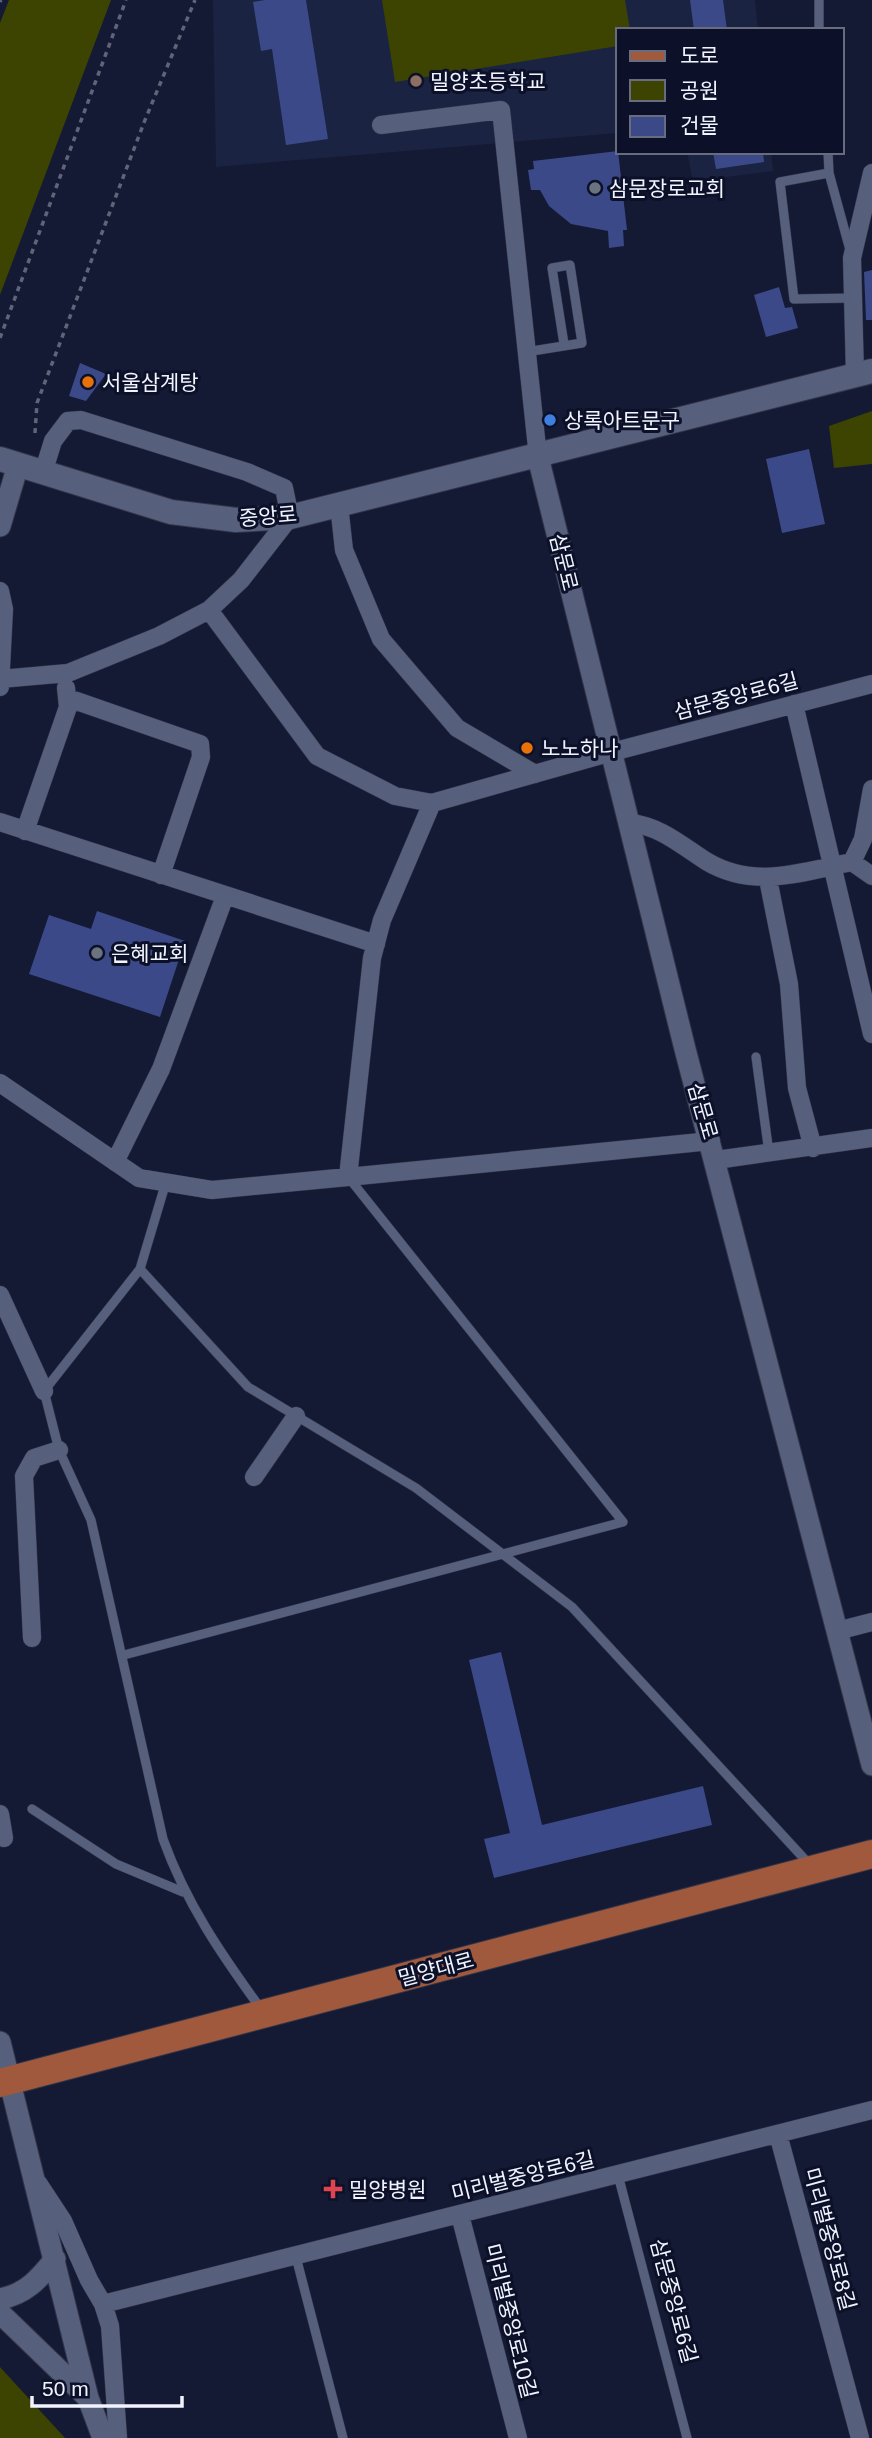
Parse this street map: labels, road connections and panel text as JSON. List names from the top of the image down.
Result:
{
  "streets": {
    "main road": ["중앙로", "밀양대로"],
    "street": [
      "삼문로",
      "삼문중앙로6길",
      "미리벌중앙로6길",
      "미리벌중앙로8길",
      "미리벌중앙로10길"
    ]
  },
  "crossings": [
    ["중앙로", "삼문로"],
    ["삼문로", "삼문중앙로6길"],
    ["삼문중앙로6길", "미리벌중앙로6길"],
    ["미리벌중앙로6길", "미리벌중앙로8길"],
    ["미리벌중앙로6길", "미리벌중앙로10길"]
  ],
  "places": {
    "other": [
      "밀양초등학교",
      "삼문장로교회",
      "서울삼계탕",
      "상록아트문구",
      "노노하나",
      "은혜교회"
    ],
    "health": ["밀양병원"]
  },
  "legend": ["도로", "공원", "건물"],
  "scale_bar": "50 m"
}
